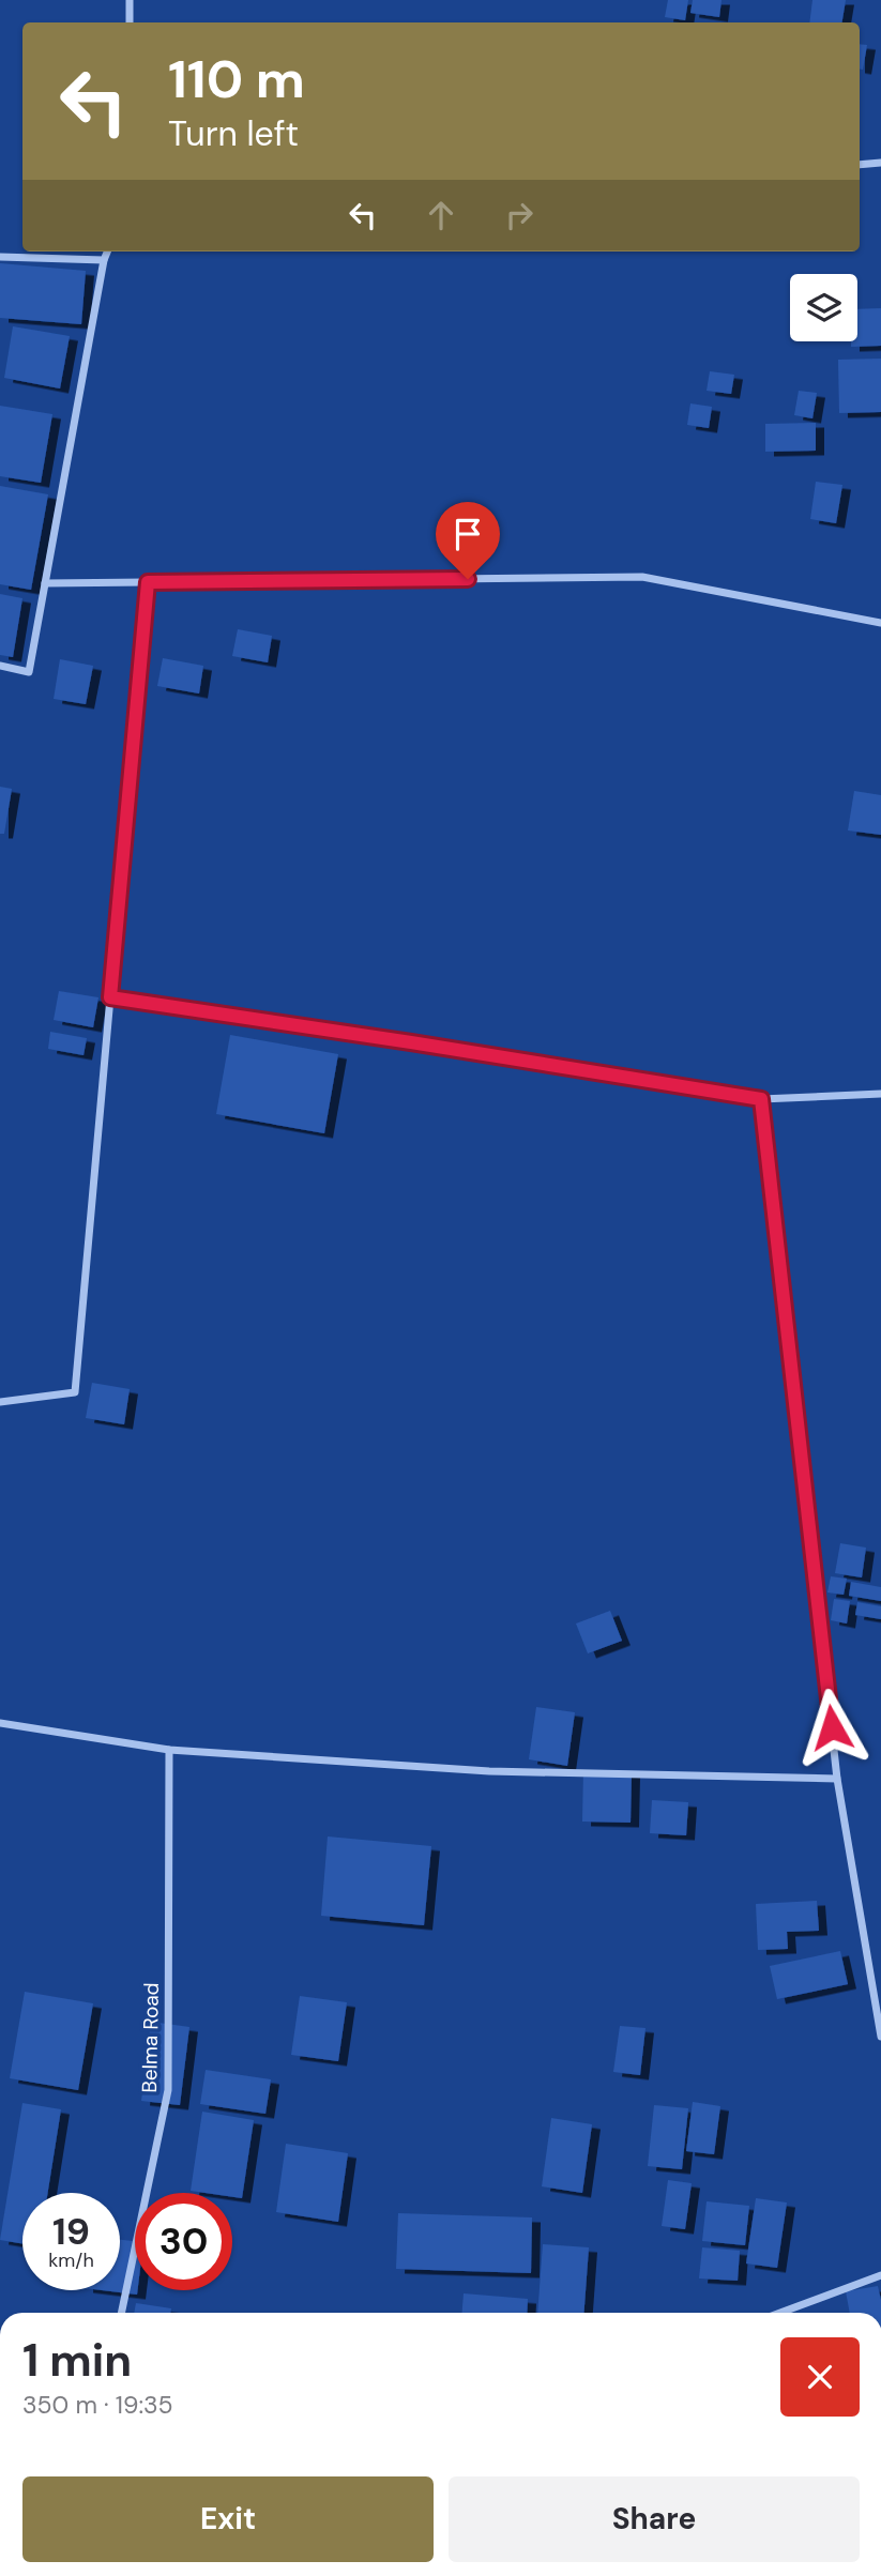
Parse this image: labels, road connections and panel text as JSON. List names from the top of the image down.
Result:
{
  "streets": {
    "street": ["Belma Road"]
  },
  "page": {
    "turn": ["110 m", "Turn left"],
    "speed": "19 km/h",
    "limit": "30",
    "heading": ["1 min", "350 m · 19:35"],
    "buttons": ["Exit", "Share"]
  }
}
